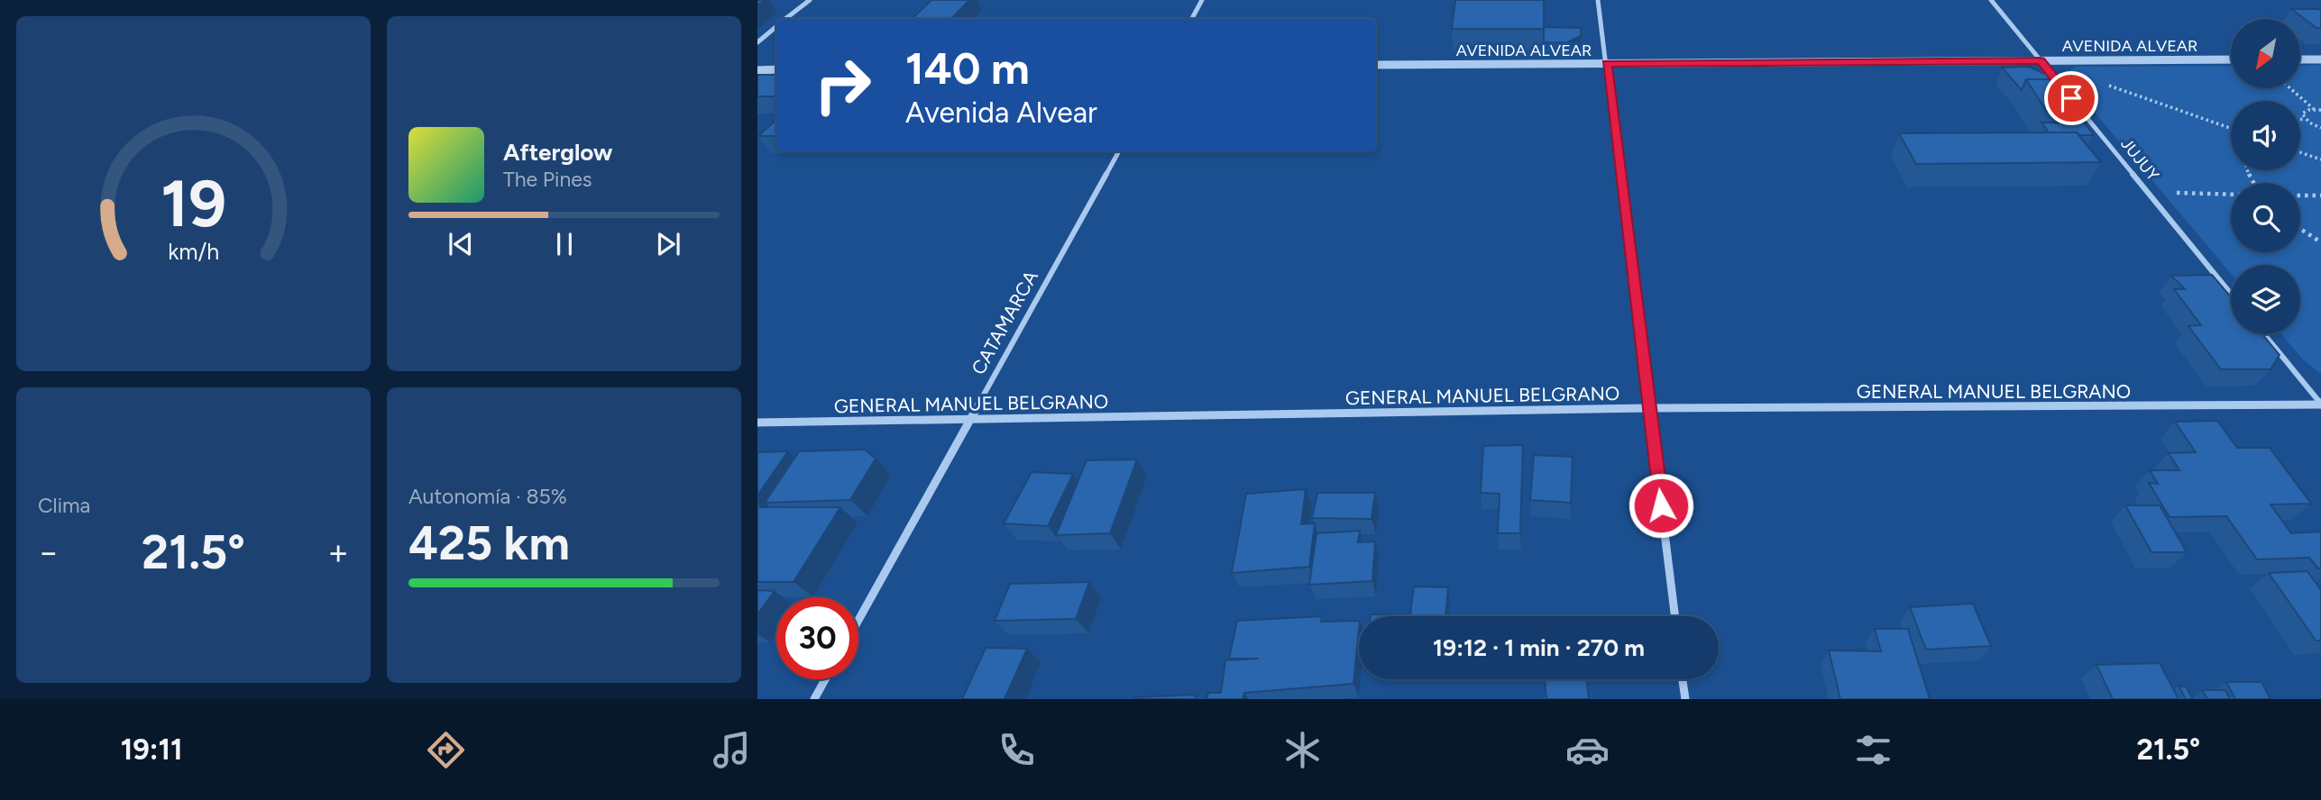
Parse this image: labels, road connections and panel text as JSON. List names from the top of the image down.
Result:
{
  "streets": {
    "street": [
      "AVENIDA ALVEAR",
      "JUJUY",
      "CATAMARCA",
      "GENERAL MANUEL BELGRANO"
    ]
  },
  "crossings": [
    ["CATAMARCA", "GENERAL MANUEL BELGRANO"]
  ],
  "north": "bottom left",
  "page": {
    "turn": ["140 m", "Avenida Alvear"],
    "song": ["Afterglow", "The Pines"],
    "tile": [
      "Clima",
      ["Autonomía · 85%", "425 km"]
    ],
    "heat": ["−", "21.5°", "+"],
    "limit": "30",
    "trip": "19:12 · 1 min · 270 m",
    "tabs": ["19:11", "21.5°"],
    "gauge": ["19", "km/h"]
  }
}
